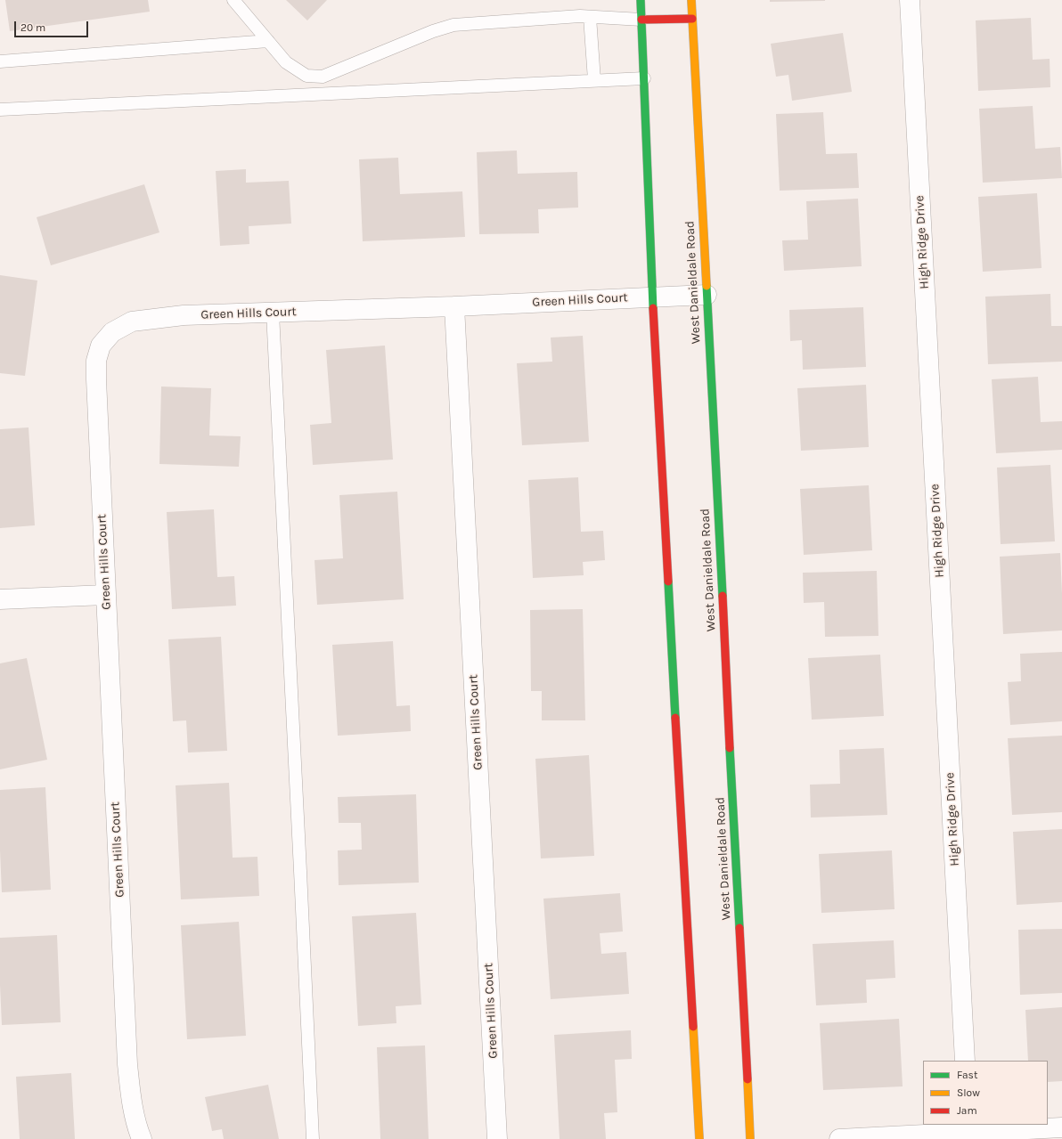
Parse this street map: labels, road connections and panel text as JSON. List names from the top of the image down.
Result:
{
  "streets": {
    "main road": ["West Danieldale Road"],
    "street": ["High Ridge Drive", "Green Hills Court"]
  },
  "crossings": [
    ["West Danieldale Road", "Green Hills Court"]
  ],
  "legend": ["Fast", "Slow", "Jam"],
  "scale_bar": "20 m"
}
